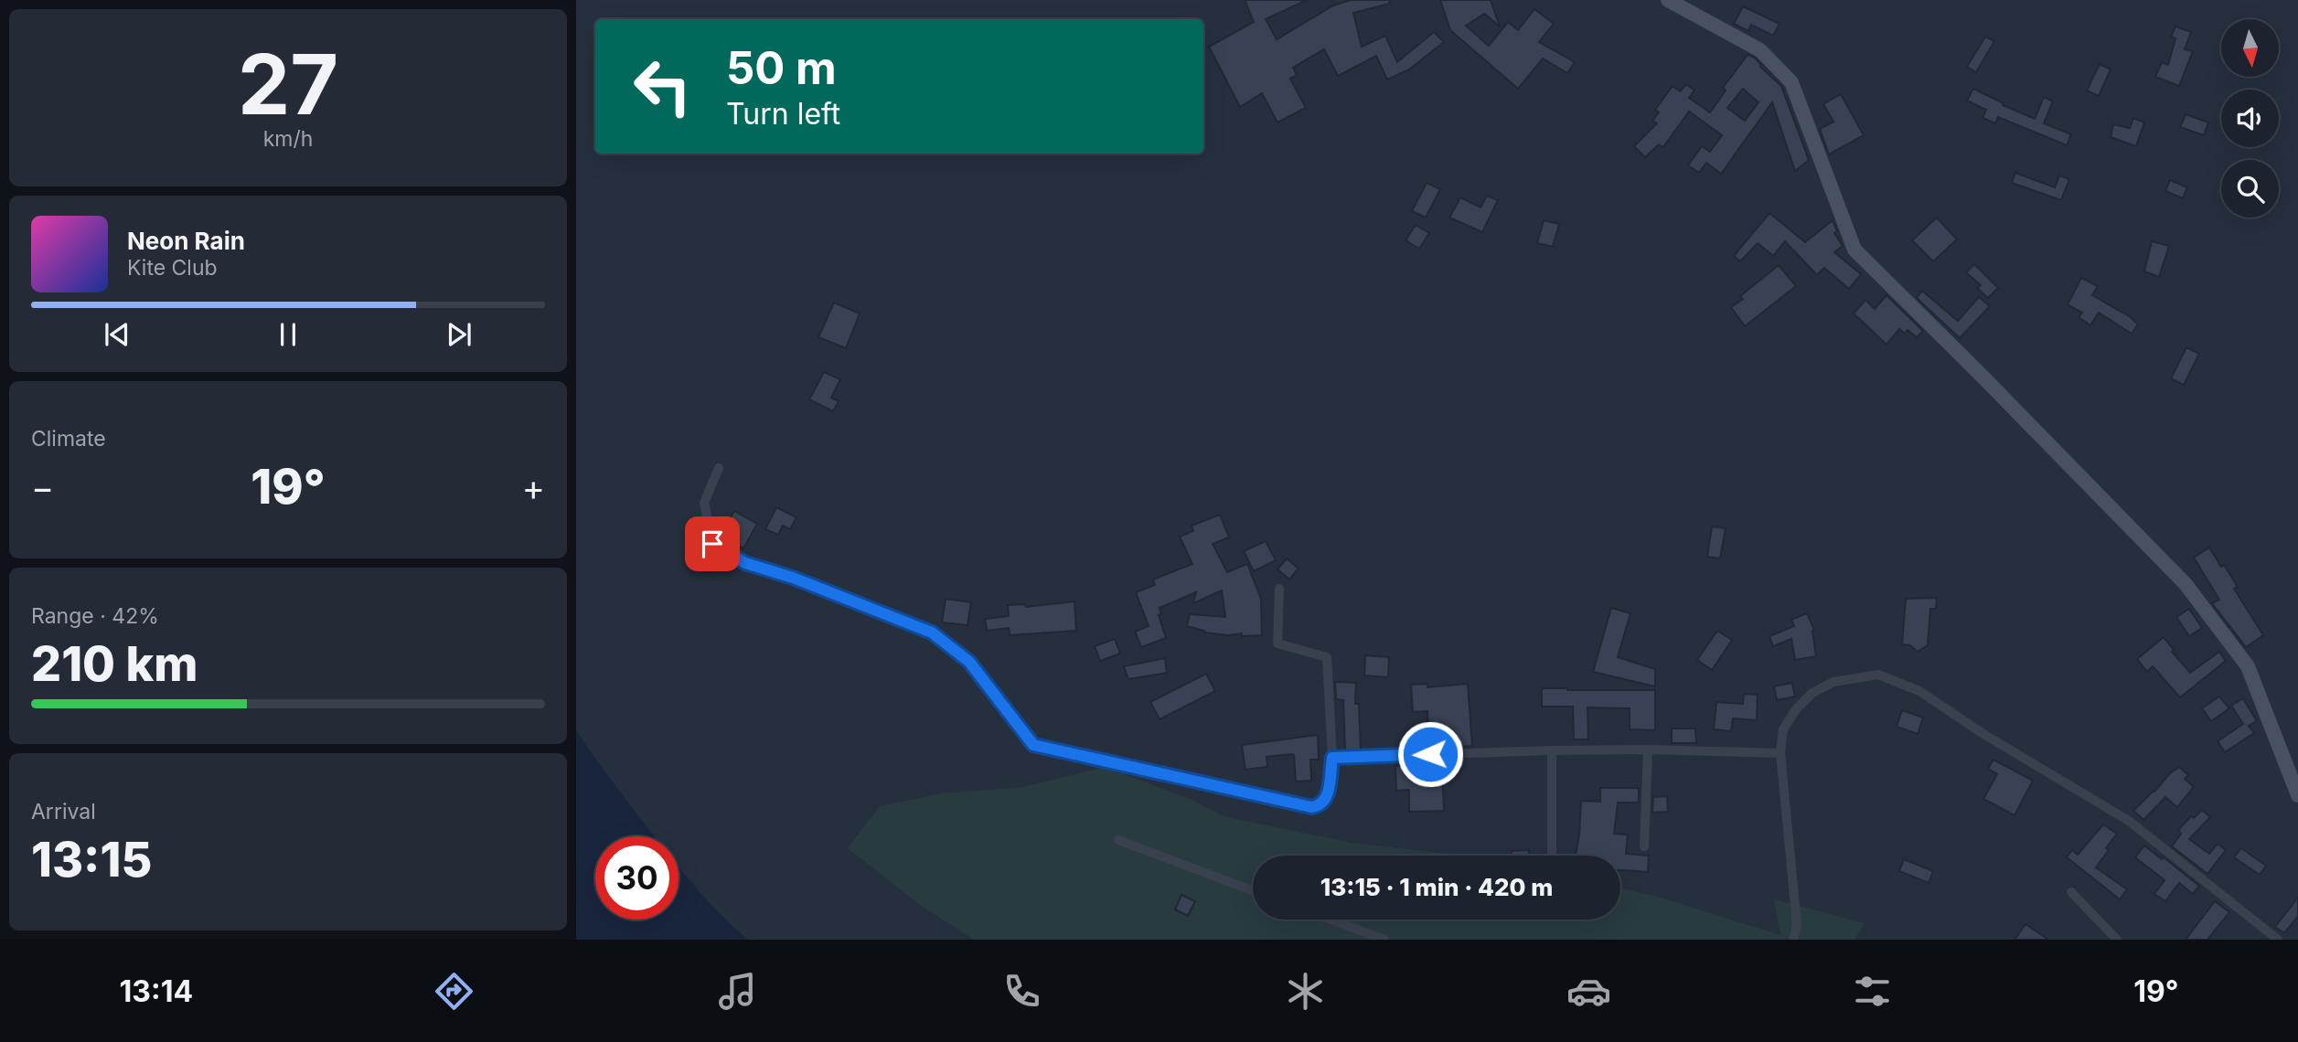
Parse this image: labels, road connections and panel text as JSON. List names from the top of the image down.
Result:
{
  "north": "bottom",
  "page": {
    "tile": [
      ["27", "km/h"],
      "Climate",
      ["Range · 42%", "210 km"],
      ["Arrival", "13:15"]
    ],
    "turn": ["50 m", "Turn left"],
    "song": ["Neon Rain", "Kite Club"],
    "heat": ["−", "19°", "+"],
    "limit": "30",
    "trip": "13:15 · 1 min · 420 m",
    "tabs": ["13:14", "19°"]
  }
}
